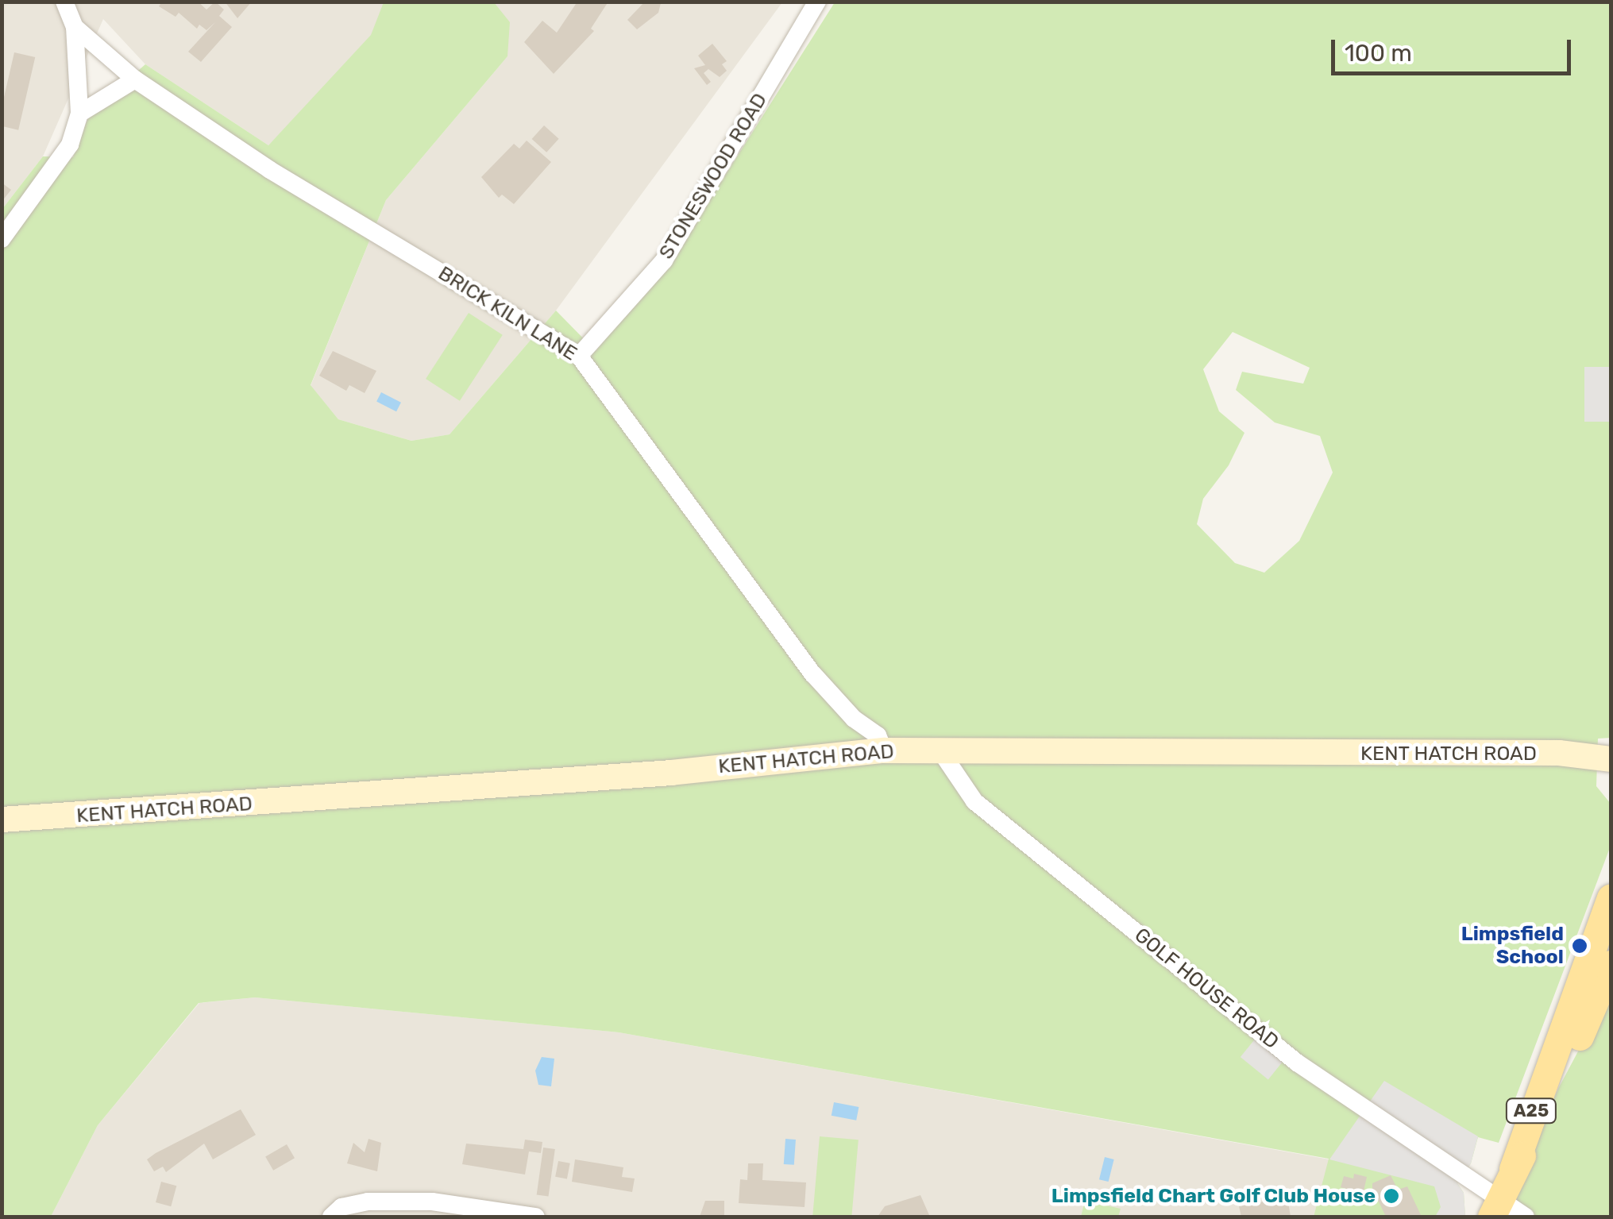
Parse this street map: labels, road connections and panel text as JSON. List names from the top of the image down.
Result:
{
  "streets": {
    "main road": ["KENT HATCH ROAD", "A25"],
    "street": ["STONESWOOD ROAD", "BRICK KILN LANE", "GOLF HOUSE ROAD"]
  },
  "crossings": [
    ["STONESWOOD ROAD", "BRICK KILN LANE"],
    ["BRICK KILN LANE", "KENT HATCH ROAD"],
    ["KENT HATCH ROAD", "GOLF HOUSE ROAD"],
    ["GOLF HOUSE ROAD", "A25"]
  ],
  "places": ["Limpsfield School", "Limpsfield Chart Golf Club House"],
  "scale_bar": "100 m"
}
